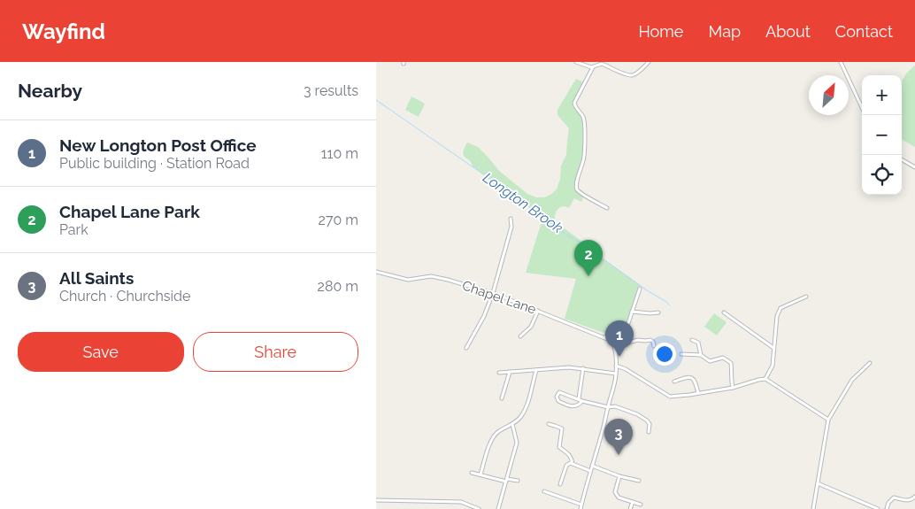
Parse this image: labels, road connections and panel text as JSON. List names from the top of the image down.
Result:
{
  "streets": {
    "street": ["Chapel Lane"]
  },
  "water": ["Longton Brook"],
  "north": "top right",
  "page": {
    "header": "Wayfind",
    "nav": [
      "Home",
      "Map",
      "About",
      "Contact"
    ],
    "heading": ["Nearby", "3 results"],
    "map_buttons": ["+", "−"],
    "list": [
      {
        "mark": "1",
        "name": "New Longton Post Office",
        "note": "Public building · Station Road",
        "value": "110 m"
      },
      {
        "mark": "2",
        "name": "Chapel Lane Park",
        "note": "Park",
        "value": "270 m"
      },
      {
        "mark": "3",
        "name": "All Saints",
        "note": "Church · Churchside",
        "value": "280 m"
      }
    ],
    "pins": ["2", "1", "3"],
    "buttons": ["Save", "Share"]
  }
}
